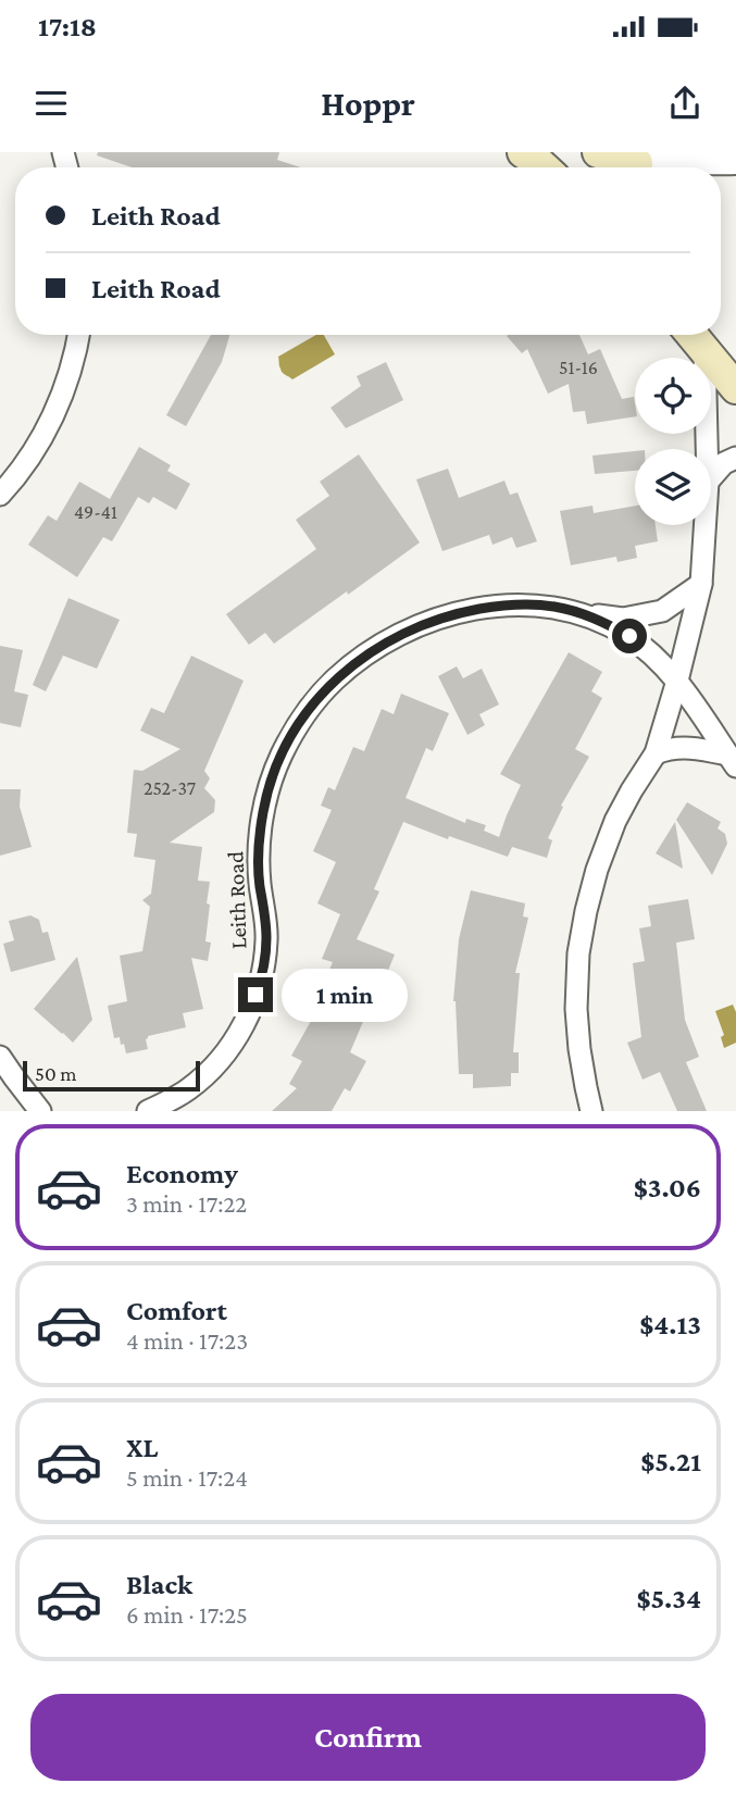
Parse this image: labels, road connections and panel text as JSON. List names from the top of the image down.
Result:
{
  "streets": {
    "street": ["Leith Road"]
  },
  "house_numbers": ["51-16", "49-41", "252-37"],
  "scale_bar": "50 m",
  "page": {
    "status": "17:18",
    "header": "Hoppr",
    "banner": ["Leith Road", "Leith Road"],
    "bubble": "1 min",
    "scale": "50 m",
    "list": [
      {
        "name": "Economy",
        "note": "3 min · 17:22",
        "value": "$3.06"
      },
      {
        "name": "Comfort",
        "note": "4 min · 17:23",
        "value": "$4.13"
      },
      {
        "name": "XL",
        "note": "5 min · 17:24",
        "value": "$5.21"
      },
      {
        "name": "Black",
        "note": "6 min · 17:25",
        "value": "$5.34"
      }
    ],
    "buttons": "Confirm"
  }
}
